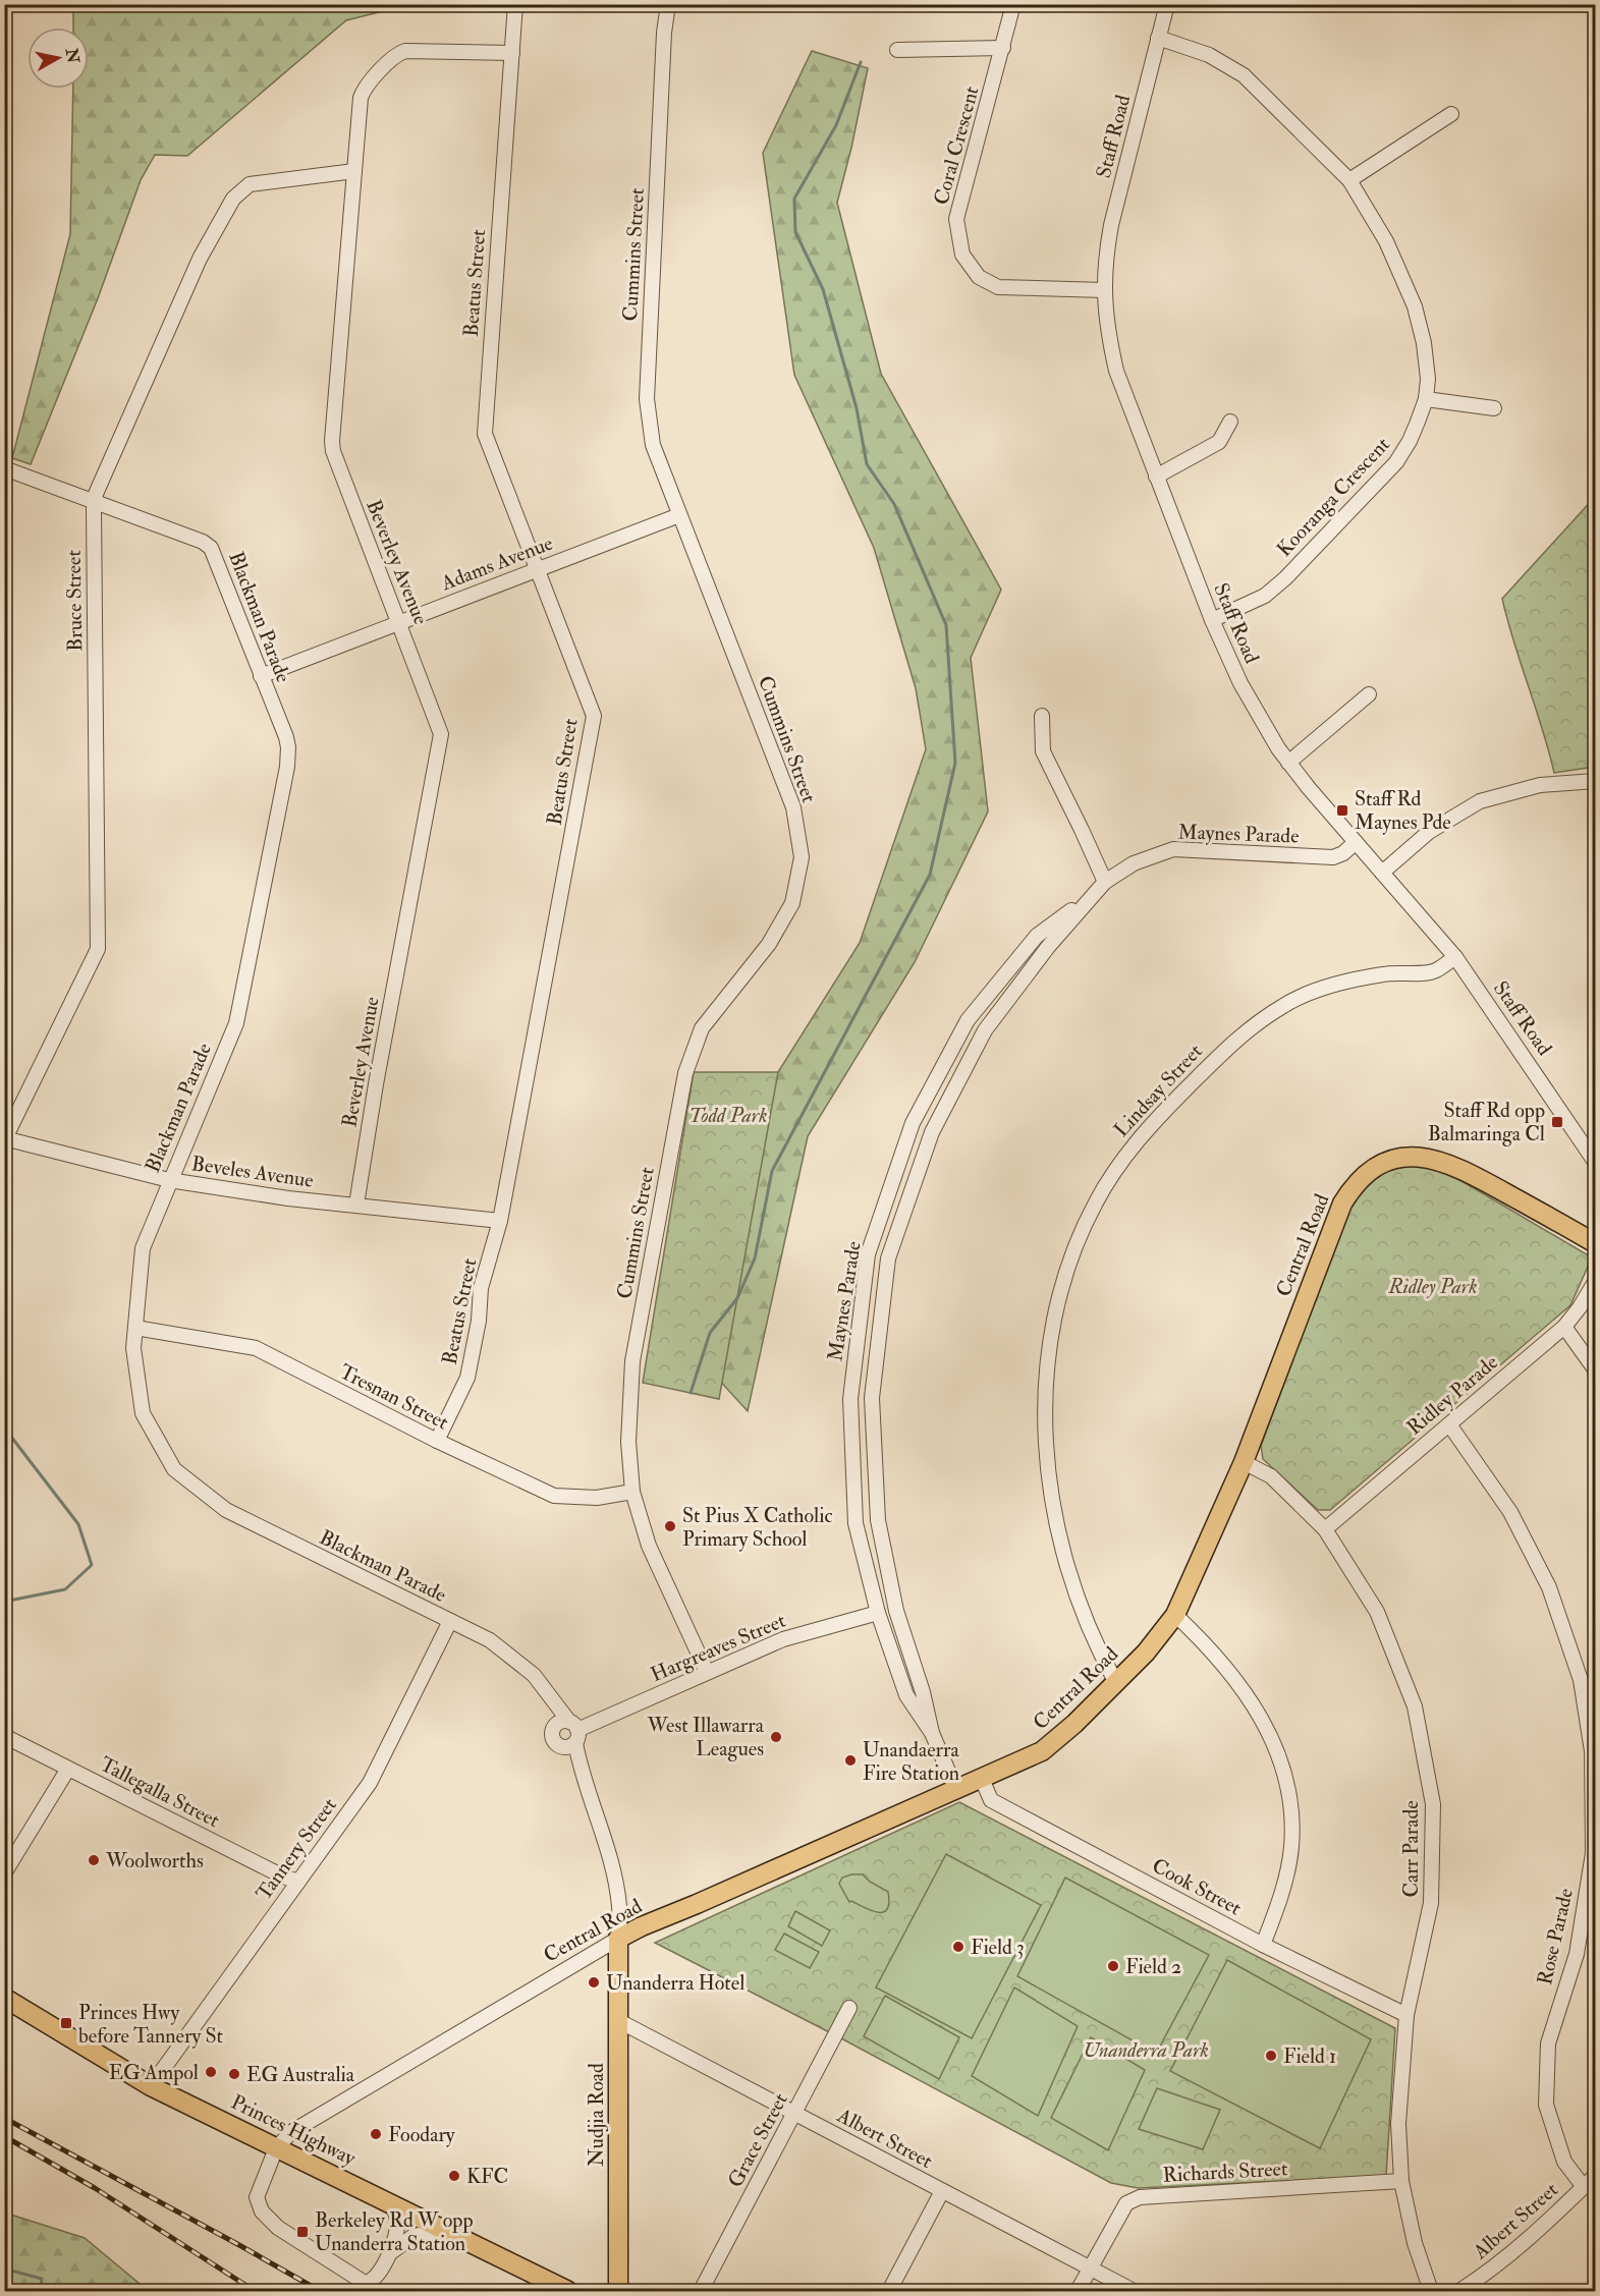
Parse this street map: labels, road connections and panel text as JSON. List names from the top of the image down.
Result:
{
  "streets": {
    "main road": ["Central Road", "Nudjia Road", "Princes Highway"],
    "street": [
      "Staff Road",
      "Coral Crescent",
      "Cummins Street",
      "Beatus Street",
      "Kooranga Crescent",
      "Beverley Avenue",
      "Adams Avenue",
      "Bruce Street",
      "Blackman Parade",
      "Maynes Parade",
      "Lindsay Street",
      "Beveles Avenue",
      "Ridley Parade",
      "Tresnan Street",
      "Hargreaves Street",
      "Tallegalla Street",
      "Tannery Street",
      "Carr Parade",
      "Cook Street",
      "Rose Parade",
      "Albert Street",
      "Grace Street",
      "Richards Street"
    ]
  },
  "crossings": [
    ["Staff Road", "Coral Crescent"],
    ["Staff Road", "Kooranga Crescent"],
    ["Staff Road", "Maynes Parade"],
    ["Staff Road", "Lindsay Street"],
    ["Cummins Street", "Adams Avenue"],
    ["Cummins Street", "Tresnan Street"],
    ["Cummins Street", "Hargreaves Street"],
    ["Beatus Street", "Beverley Avenue"],
    ["Beatus Street", "Adams Avenue"],
    ["Beatus Street", "Beveles Avenue"],
    ["Beatus Street", "Tresnan Street"],
    ["Beverley Avenue", "Adams Avenue"],
    ["Beverley Avenue", "Bruce Street"],
    ["Beverley Avenue", "Beveles Avenue"],
    ["Adams Avenue", "Blackman Parade"],
    ["Bruce Street", "Blackman Parade"],
    ["Bruce Street", "Beveles Avenue"],
    ["Blackman Parade", "Beveles Avenue"],
    ["Blackman Parade", "Central Road"],
    ["Blackman Parade", "Tresnan Street"],
    ["Blackman Parade", "Hargreaves Street"],
    ["Blackman Parade", "Tannery Street"],
    ["Blackman Parade", "Nudjia Road"],
    ["Maynes Parade", "Central Road"],
    ["Maynes Parade", "Hargreaves Street"],
    ["Lindsay Street", "Central Road"],
    ["Central Road", "Carr Parade"],
    ["Central Road", "Cook Street"],
    ["Central Road", "Nudjia Road"],
    ["Central Road", "Princes Highway"],
    ["Ridley Parade", "Carr Parade"],
    ["Ridley Parade", "Rose Parade"],
    ["Tallegalla Street", "Tannery Street"],
    ["Tannery Street", "Princes Highway"],
    ["Carr Parade", "Cook Street"],
    ["Carr Parade", "Richards Street"],
    ["Rose Parade", "Albert Street"],
    ["Nudjia Road", "Albert Street"],
    ["Albert Street", "Grace Street"],
    ["Albert Street", "Richards Street"]
  ],
  "parks": ["Todd Park", "Ridley Park", "Unanderra Park"],
  "places": {
    "transit": [
      "Staff Rd Maynes Pde",
      "Staff Rd opp Balmaringa Cl",
      "Princes Hwy before Tannery St",
      "Berkeley Rd W opp Unanderra Station"
    ],
    "other": [
      "St Pius X Catholic Primary School",
      "West Illawarra Leagues",
      "Unandaerra Fire Station",
      "Woolworths",
      "Field 3",
      "Field 2",
      "Unanderra Hotel",
      "Field 1",
      "EG Ampol",
      "EG Australia",
      "Foodary",
      "KFC"
    ]
  },
  "north": "right"
}
